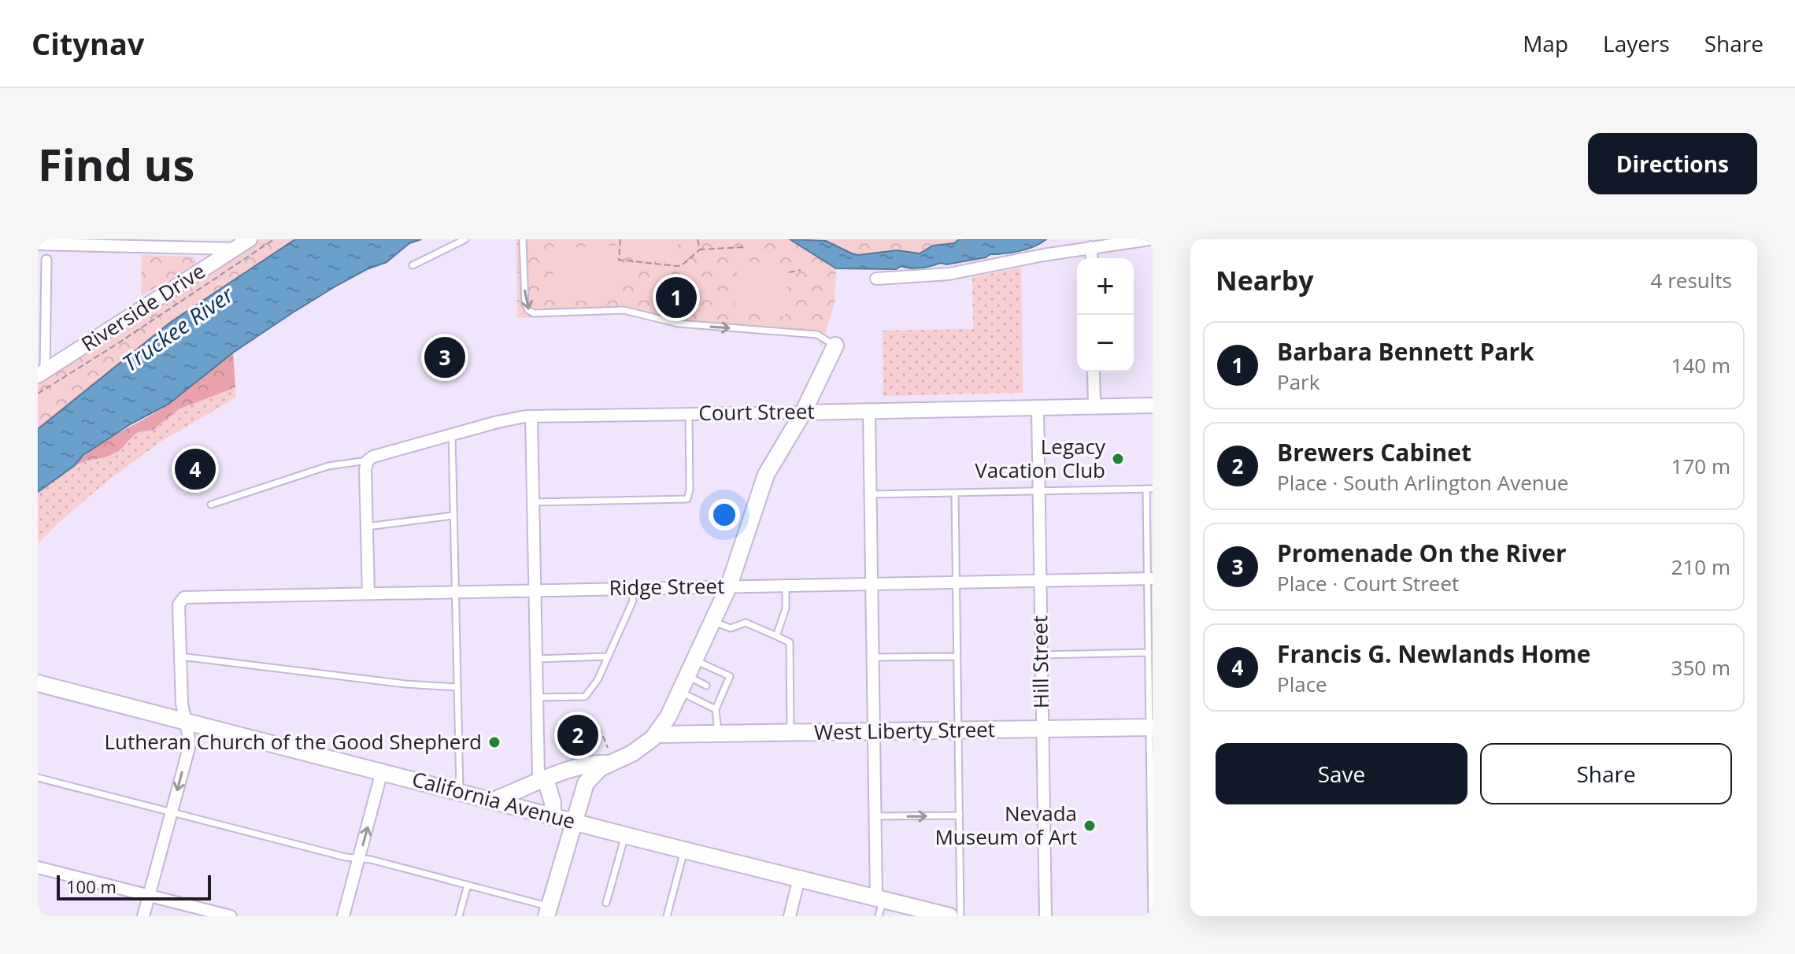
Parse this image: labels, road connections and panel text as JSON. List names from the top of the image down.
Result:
{
  "streets": {
    "main road": ["West Liberty Street", "California Avenue"],
    "street": [
      "Riverside Drive",
      "Court Street",
      "Ridge Street",
      "Hill Street"
    ]
  },
  "crossings": [
    ["Court Street", "Hill Street"],
    ["Ridge Street", "Hill Street"],
    ["Hill Street", "West Liberty Street"]
  ],
  "water": ["Truckee River"],
  "places": ["Legacy Vacation Club", "Lutheran Church of the Good Shepherd", "Nevada Museum of Art"],
  "scale_bar": "100 m",
  "page": {
    "header": "Citynav",
    "nav": ["Map", "Layers", "Share"],
    "buttons": [
      "Directions",
      ["Save", "Share"]
    ],
    "title": "Find us",
    "heading": ["Nearby", "4 results"],
    "map_buttons": ["+", "−"],
    "pins": [
      "1",
      "3",
      "4",
      "2"
    ],
    "list": [
      {
        "mark": "1",
        "name": "Barbara Bennett Park",
        "note": "Park",
        "value": "140 m"
      },
      {
        "mark": "2",
        "name": "Brewers Cabinet",
        "note": "Place · South Arlington Avenue",
        "value": "170 m"
      },
      {
        "mark": "3",
        "name": "Promenade On the River",
        "note": "Place · Court Street",
        "value": "210 m"
      },
      {
        "mark": "4",
        "name": "Francis G. Newlands Home",
        "note": "Place",
        "value": "350 m"
      }
    ],
    "scale": "100 m"
  }
}
